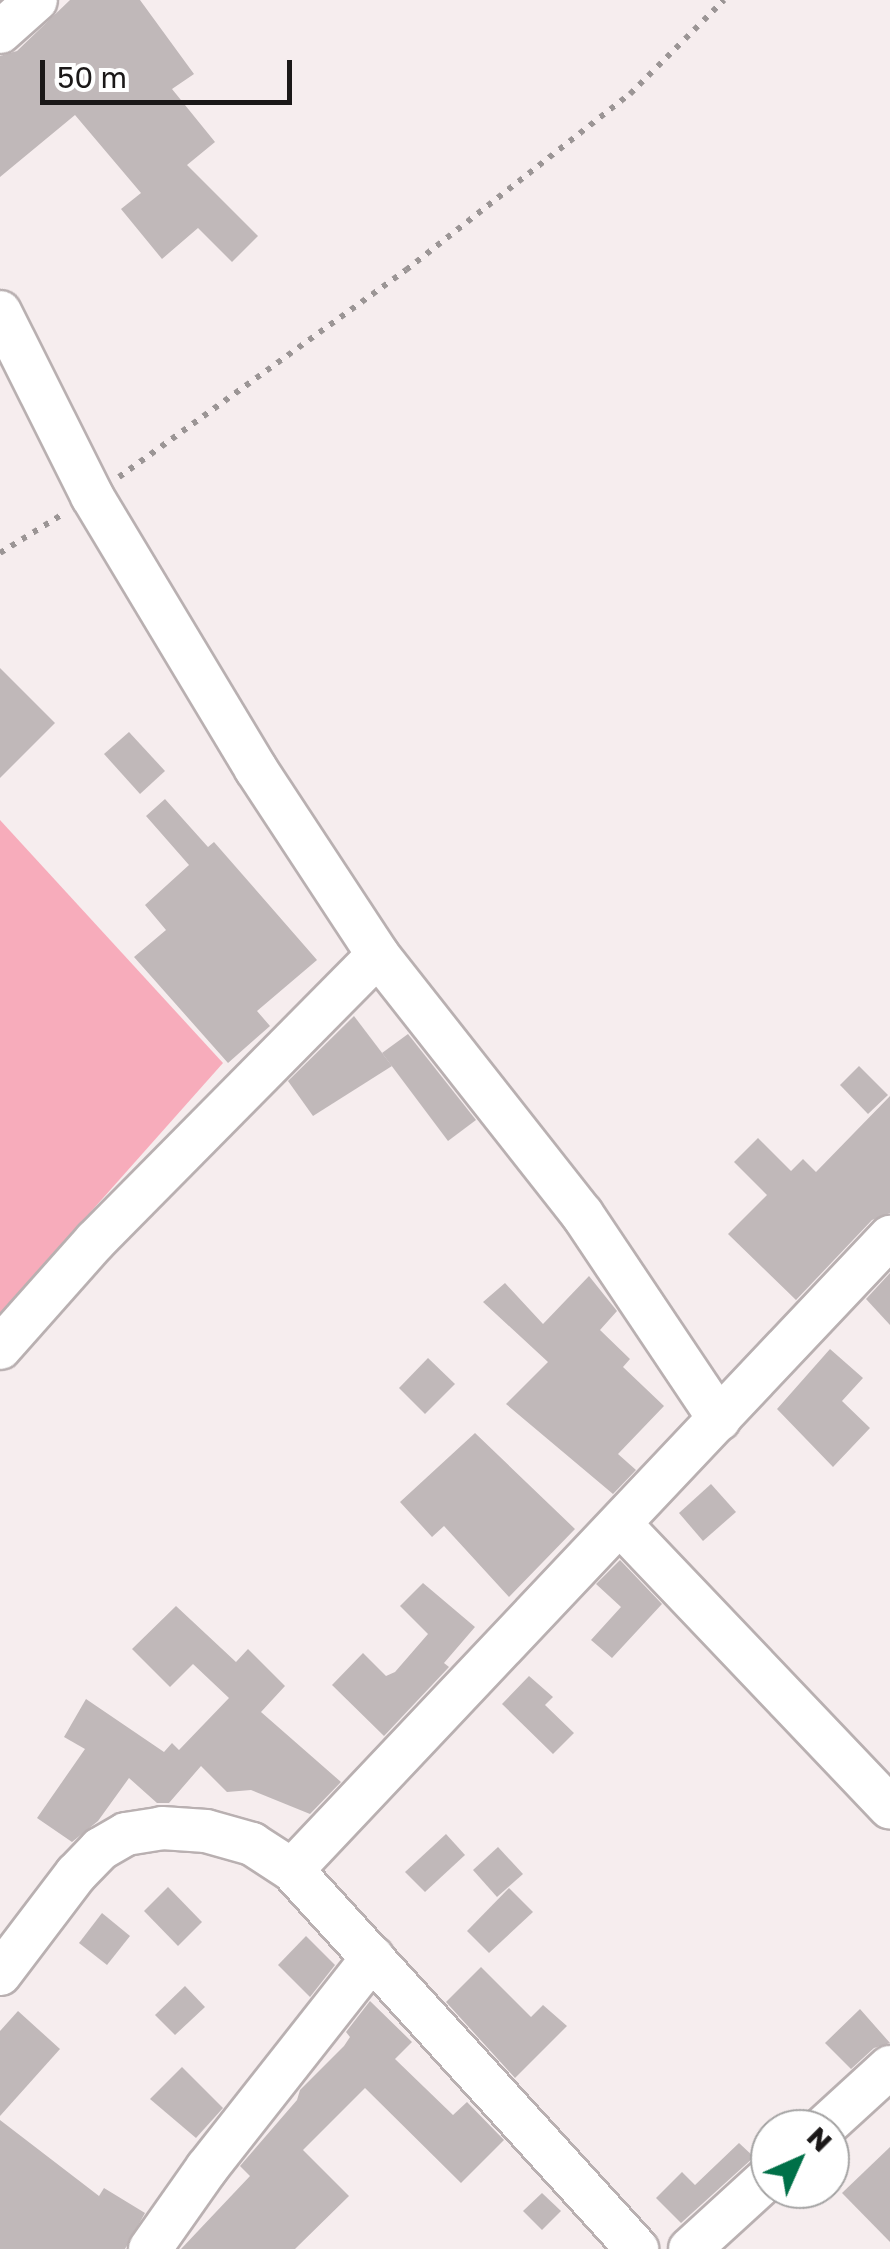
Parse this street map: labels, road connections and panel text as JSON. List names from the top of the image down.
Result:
{
  "scale_bar": "50 m",
  "north": "top right"
}
